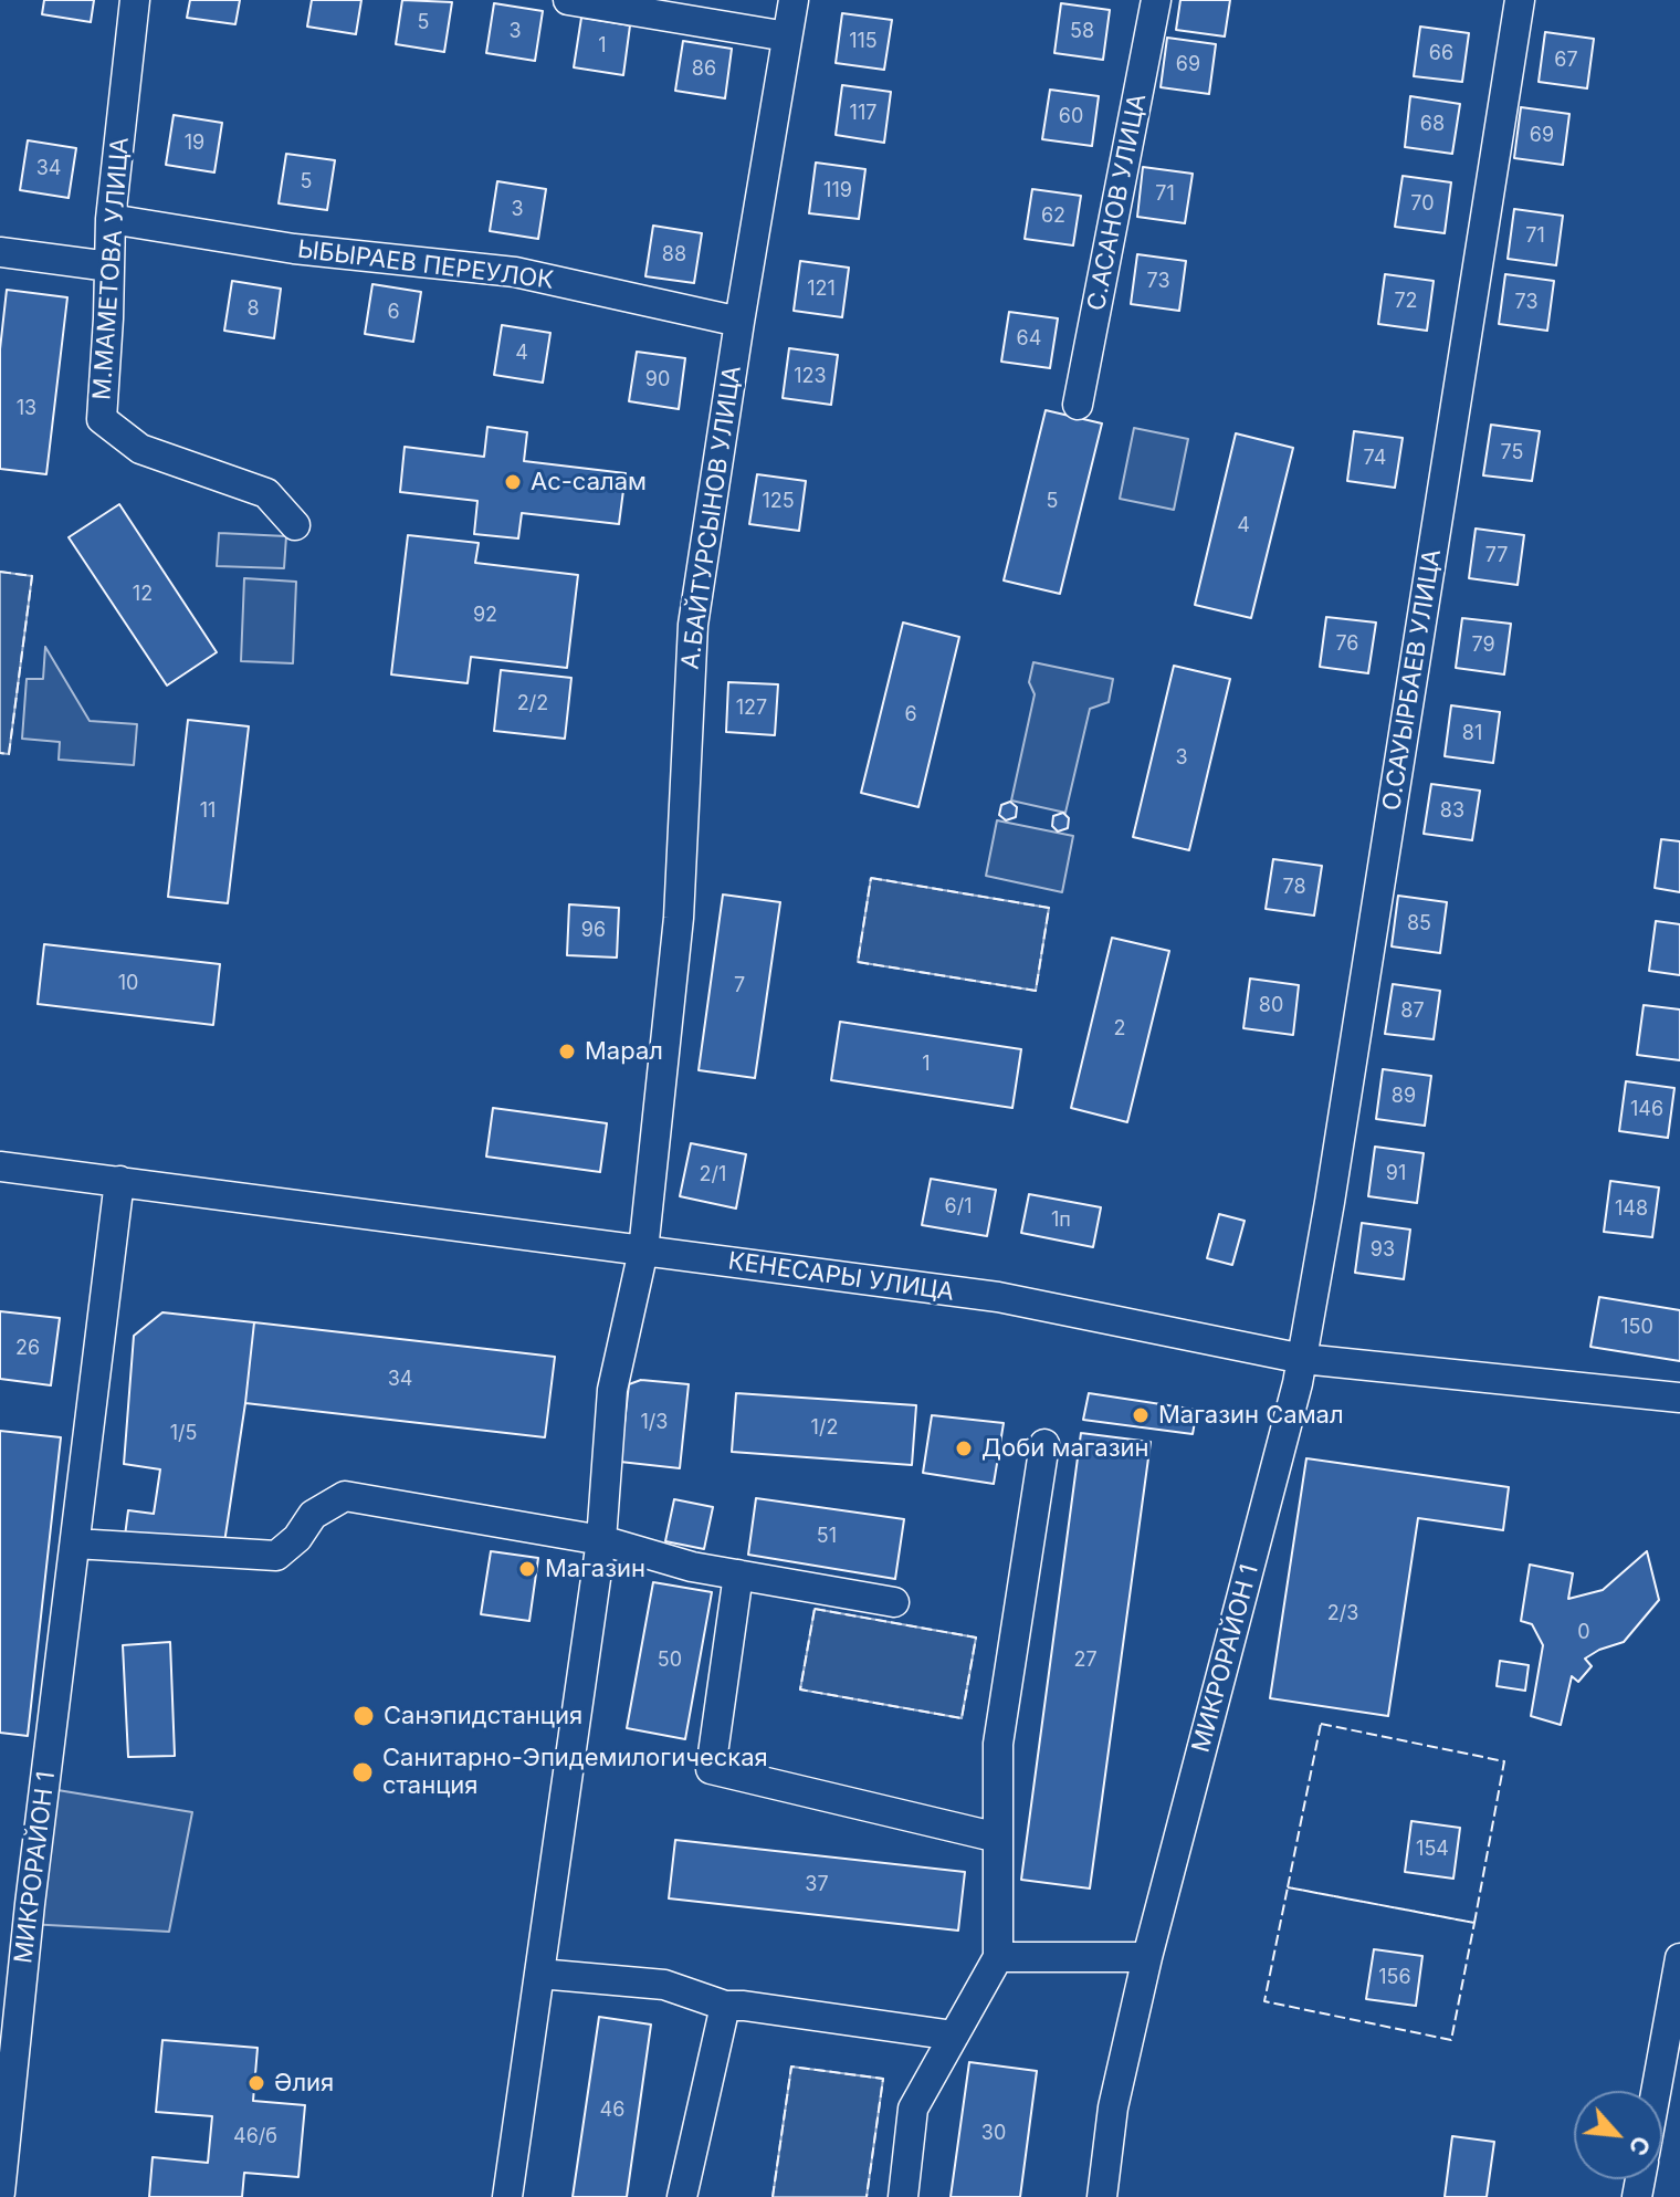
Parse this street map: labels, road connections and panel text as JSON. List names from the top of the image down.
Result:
{
  "streets": {
    "street": [
      "С.АСАНОВ УЛИЦА",
      "ЫБЫРАЕВ ПЕРЕУЛОК",
      "М.МАМЕТОВА УЛИЦА",
      "А.БАЙТУРСЫНОВ УЛИЦА",
      "О.САУЫРБАЕВ УЛИЦА",
      "КЕНЕСАРЫ УЛИЦА",
      "МИКРОРАЙОН 1"
    ]
  },
  "crossings": [
    ["ЫБЫРАЕВ ПЕРЕУЛОК", "М.МАМЕТОВА УЛИЦА"],
    ["ЫБЫРАЕВ ПЕРЕУЛОК", "А.БАЙТУРСЫНОВ УЛИЦА"],
    ["А.БАЙТУРСЫНОВ УЛИЦА", "КЕНЕСАРЫ УЛИЦА"],
    ["О.САУЫРБАЕВ УЛИЦА", "КЕНЕСАРЫ УЛИЦА"],
    ["О.САУЫРБАЕВ УЛИЦА", "МИКРОРАЙОН 1"],
    ["КЕНЕСАРЫ УЛИЦА", "МИКРОРАЙОН 1"]
  ],
  "places": [
    "Ас-салам",
    "Марал",
    "Магазин Самал",
    "Доби магазин",
    "Магазин",
    "Санэпидстанция",
    "Санитарно-Эпидемилогическая станция",
    "Әлия"
  ],
  "house_numbers": [
    "5",
    "3",
    "58",
    "115",
    "1",
    "66",
    "67",
    "69",
    "86",
    "117",
    "60",
    "68",
    "69",
    "19",
    "34",
    "5",
    "119",
    "71",
    "70",
    "3",
    "62",
    "71",
    "88",
    "73",
    "121",
    "72",
    "73",
    "8",
    "6",
    "64",
    "4",
    "123",
    "90",
    "13",
    "75",
    "74",
    "125",
    "5",
    "4",
    "77",
    "12",
    "92",
    "76",
    "79",
    "2/2",
    "127",
    "6",
    "81",
    "3",
    "11",
    "83",
    "78",
    "85",
    "96",
    "10",
    "7",
    "80",
    "87",
    "2",
    "1",
    "89",
    "146",
    "91",
    "2/1",
    "6/1",
    "148",
    "1п",
    "93",
    "150",
    "26",
    "34",
    "1/3",
    "1/2",
    "1/5",
    "51",
    "2/3",
    "0",
    "50",
    "27",
    "154",
    "37",
    "156",
    "46",
    "30",
    "46/б"
  ],
  "north": "bottom right"
}
